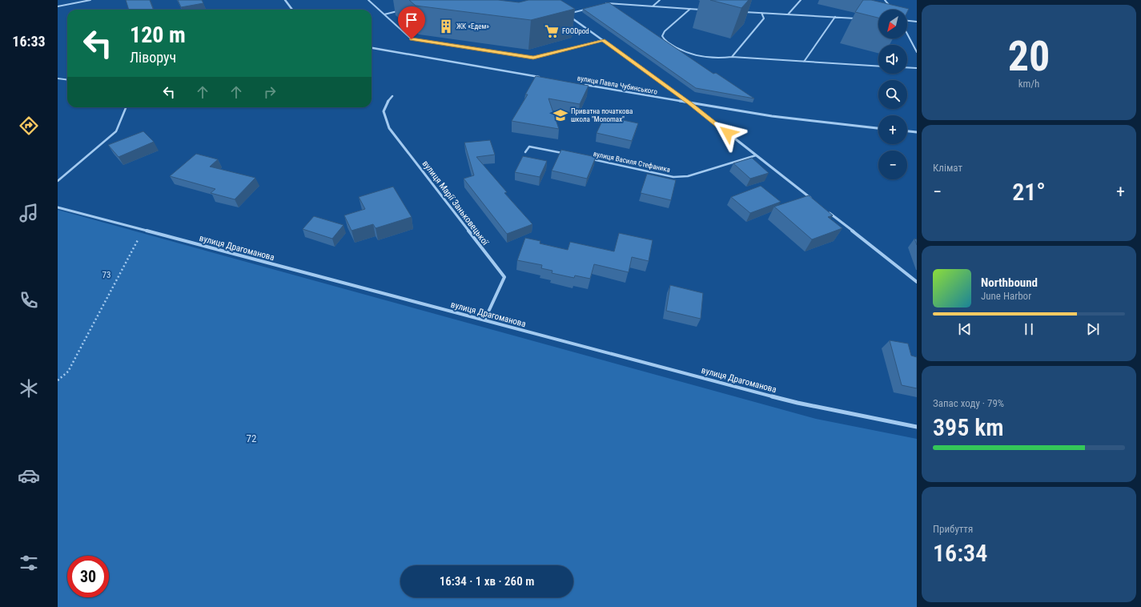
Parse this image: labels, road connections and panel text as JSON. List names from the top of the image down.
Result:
{
  "streets": {
    "street": ["вулиця Павла Чубинського", "вулиця Марії Заньковецької", "вулиця Драгоманова"],
    "lane": ["вулиця Василя Стефаника"]
  },
  "crossings": [
    ["вулиця Марії Заньковецької", "вулиця Драгоманова"]
  ],
  "parks": ["73", "72"],
  "places": {
    "building": ["ЖК «Едем»"],
    "supermarket": ["FOODpod"],
    "school or university": ["Приватна початкова школа \"Monomax\""]
  },
  "north": "bottom left",
  "page": {
    "tabs": "16:33",
    "tile": [
      ["20", "km/h"],
      "Клімат",
      ["Запас ходу · 79%", "395 km"],
      ["Прибуття", "16:34"]
    ],
    "map_buttons": ["+", "−"],
    "turn": ["120 m", "Ліворуч"],
    "heat": ["−", "21°", "+"],
    "song": ["Northbound", "June Harbor"],
    "limit": "30",
    "trip": "16:34 · 1 хв · 260 m"
  }
}
